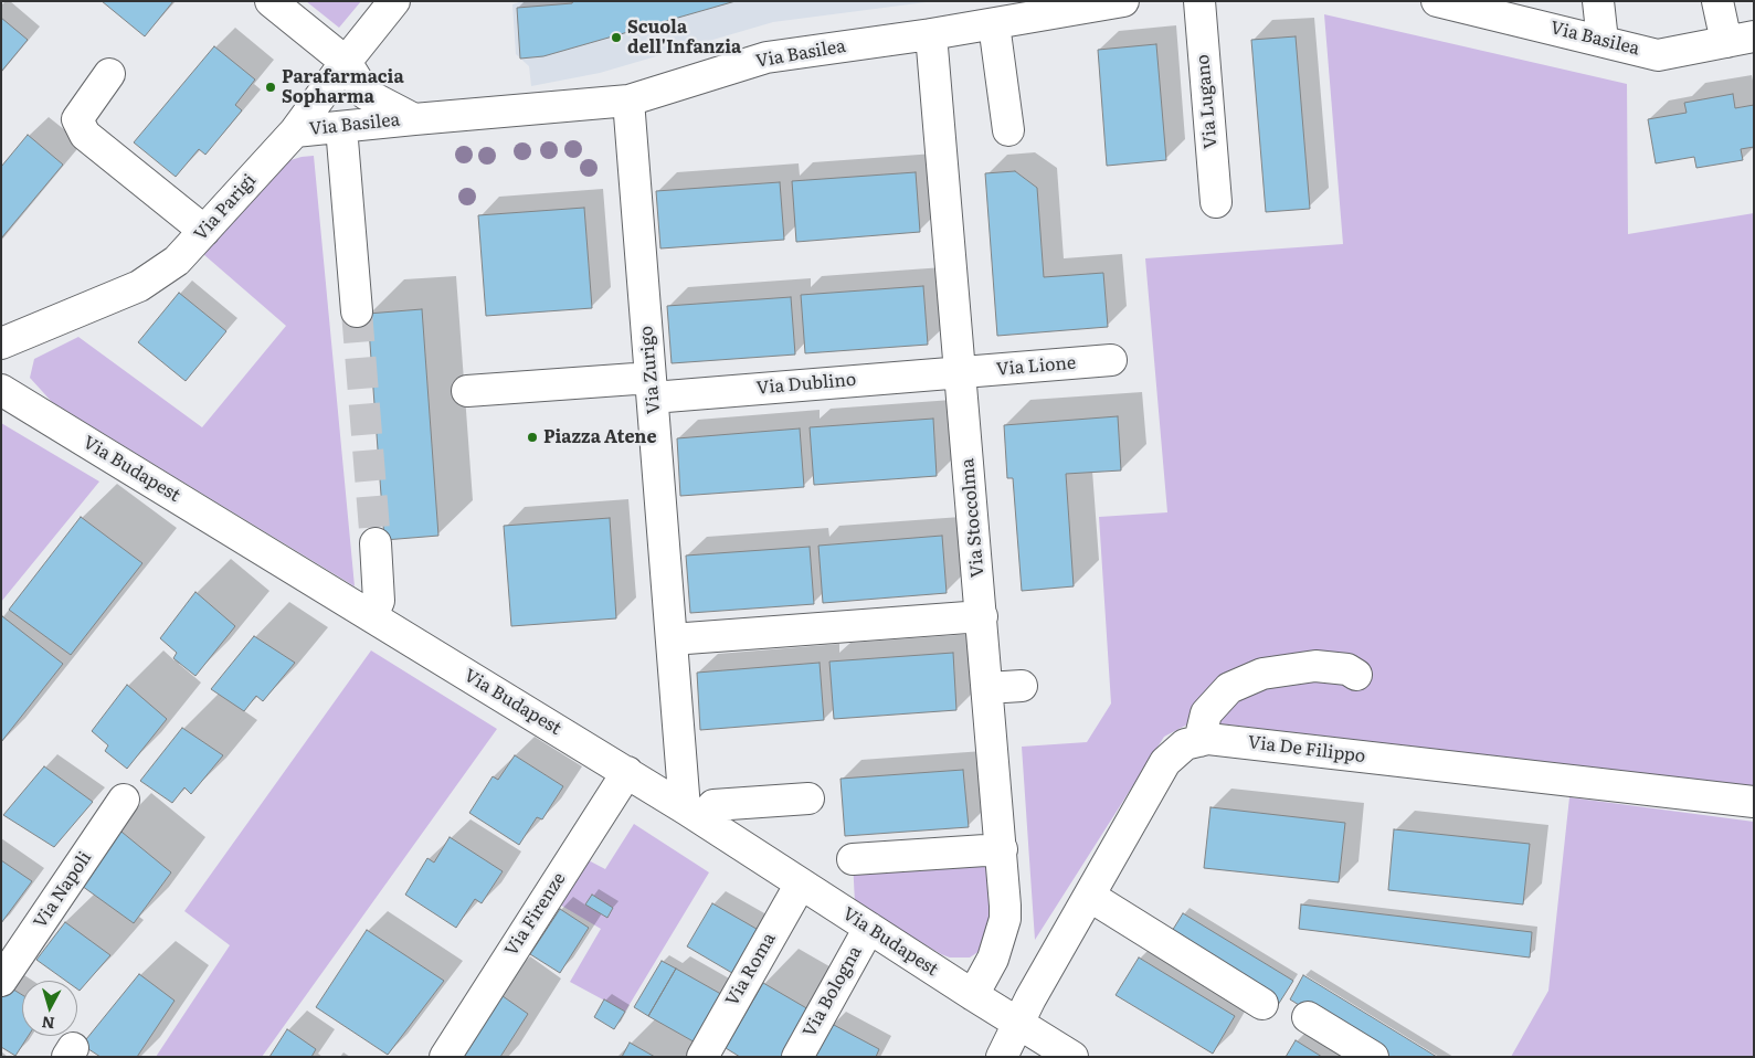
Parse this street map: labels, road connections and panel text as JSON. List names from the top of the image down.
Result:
{
  "streets": {
    "street": [
      "Via Basilea",
      "Via Lugano",
      "Via Parigi",
      "Via Lione",
      "Via Zurigo",
      "Via Dublino",
      "Via Budapest",
      "Via Stoccolma",
      "Via De Filippo",
      "Via Napoli",
      "Via Firenze",
      "Via Roma",
      "Via Bologna"
    ]
  },
  "crossings": [
    ["Via Basilea", "Via Parigi"],
    ["Via Basilea", "Via Zurigo"],
    ["Via Basilea", "Via Stoccolma"],
    ["Via Lione", "Via Dublino"],
    ["Via Lione", "Via Stoccolma"],
    ["Via Zurigo", "Via Dublino"],
    ["Via Zurigo", "Via Budapest"],
    ["Via Dublino", "Via Stoccolma"],
    ["Via Budapest", "Via Stoccolma"],
    ["Via Budapest", "Via De Filippo"],
    ["Via Budapest", "Via Firenze"],
    ["Via Budapest", "Via Roma"],
    ["Via Budapest", "Via Bologna"]
  ],
  "places": ["Scuola dell'Infanzia", "Parafarmacia Sopharma", "Piazza Atene"],
  "north": "bottom"
}
